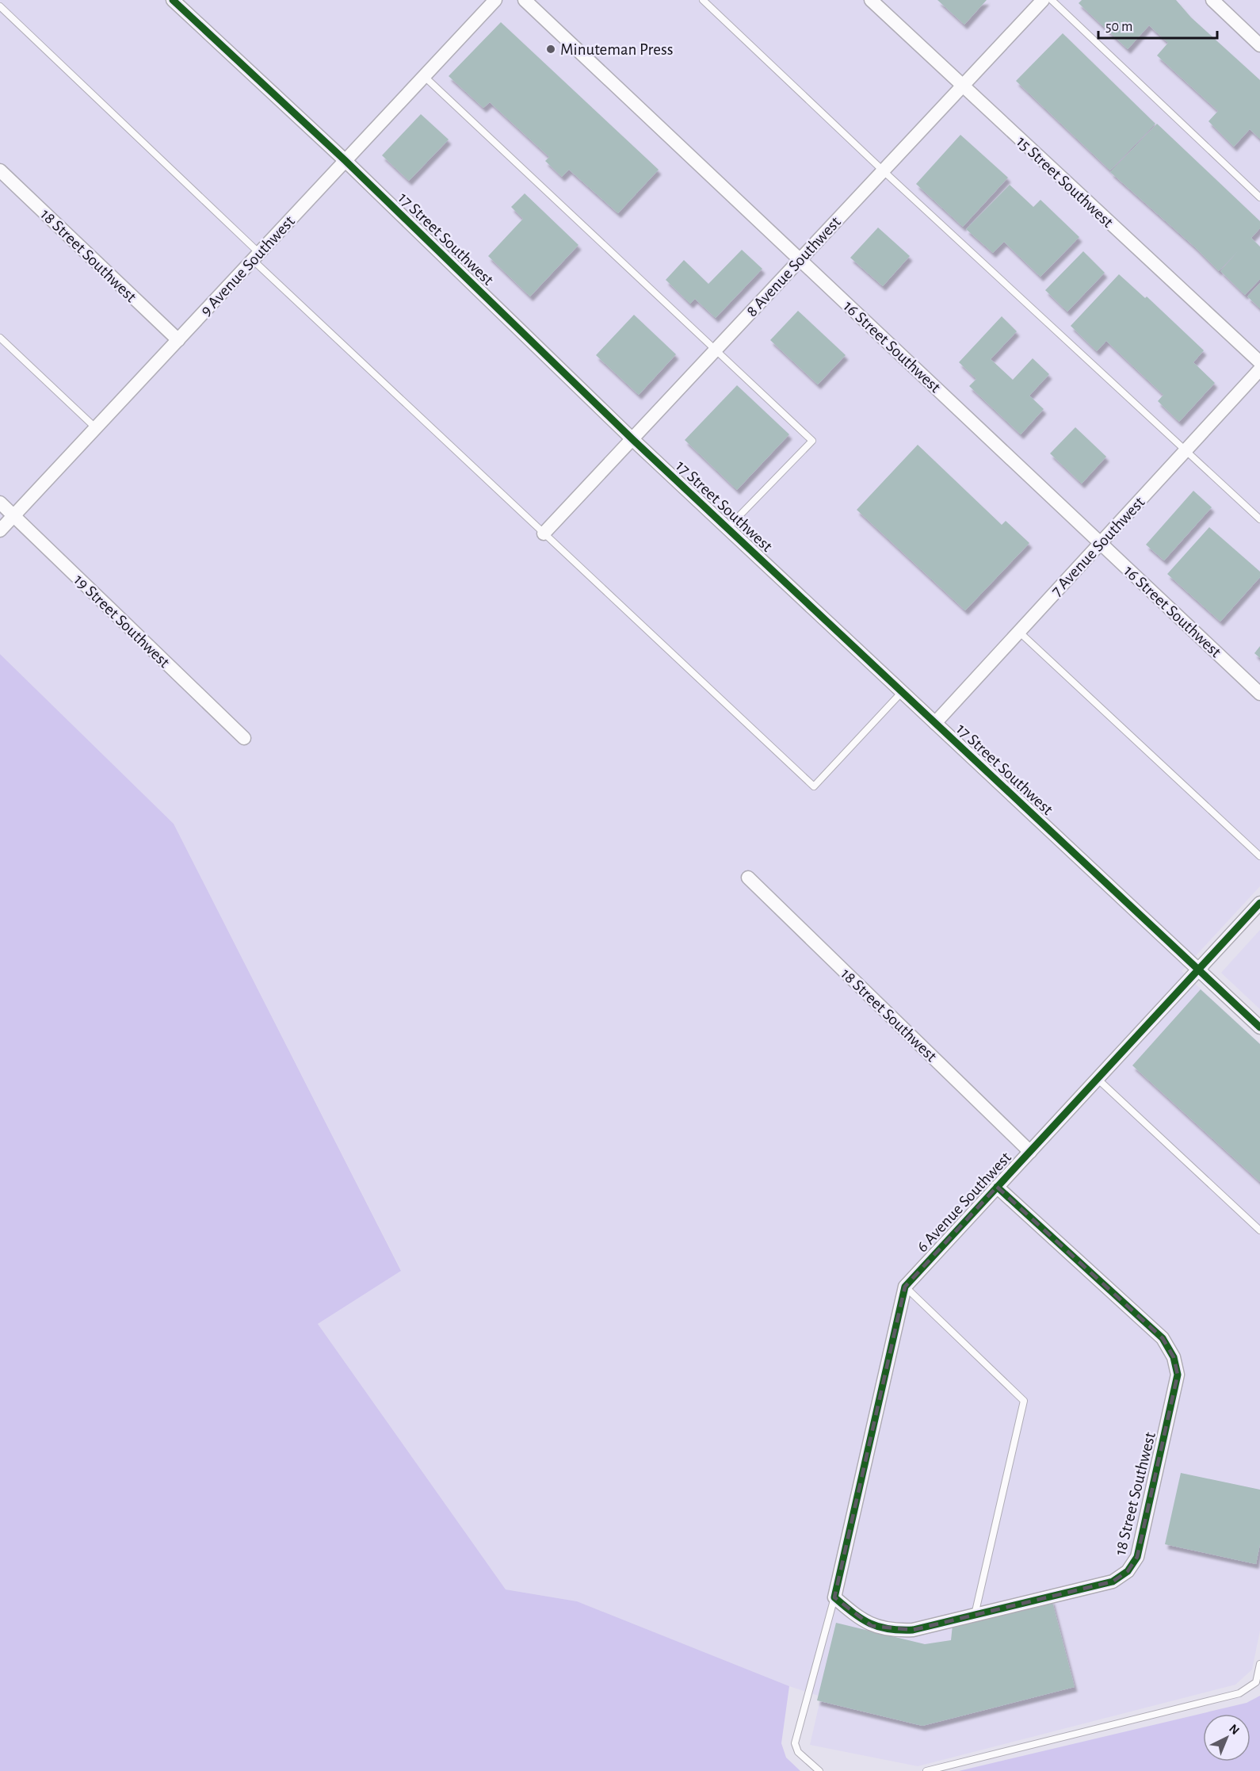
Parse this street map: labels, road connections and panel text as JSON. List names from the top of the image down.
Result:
{
  "streets": {
    "street": [
      "15 Street Southwest",
      "17 Street Southwest",
      "18 Street Southwest",
      "9 Avenue Southwest",
      "8 Avenue Southwest",
      "16 Street Southwest",
      "7 Avenue Southwest",
      "19 Street Southwest",
      "6 Avenue Southwest"
    ]
  },
  "crossings": [
    ["15 Street Southwest", "8 Avenue Southwest"],
    ["17 Street Southwest", "9 Avenue Southwest"],
    ["17 Street Southwest", "8 Avenue Southwest"],
    ["17 Street Southwest", "7 Avenue Southwest"],
    ["17 Street Southwest", "6 Avenue Southwest"],
    ["18 Street Southwest", "9 Avenue Southwest"],
    ["18 Street Southwest", "6 Avenue Southwest"],
    ["9 Avenue Southwest", "19 Street Southwest"],
    ["8 Avenue Southwest", "16 Street Southwest"],
    ["16 Street Southwest", "7 Avenue Southwest"]
  ],
  "places": ["Minuteman Press"],
  "scale_bar": "50 m",
  "north": "top right"
}
